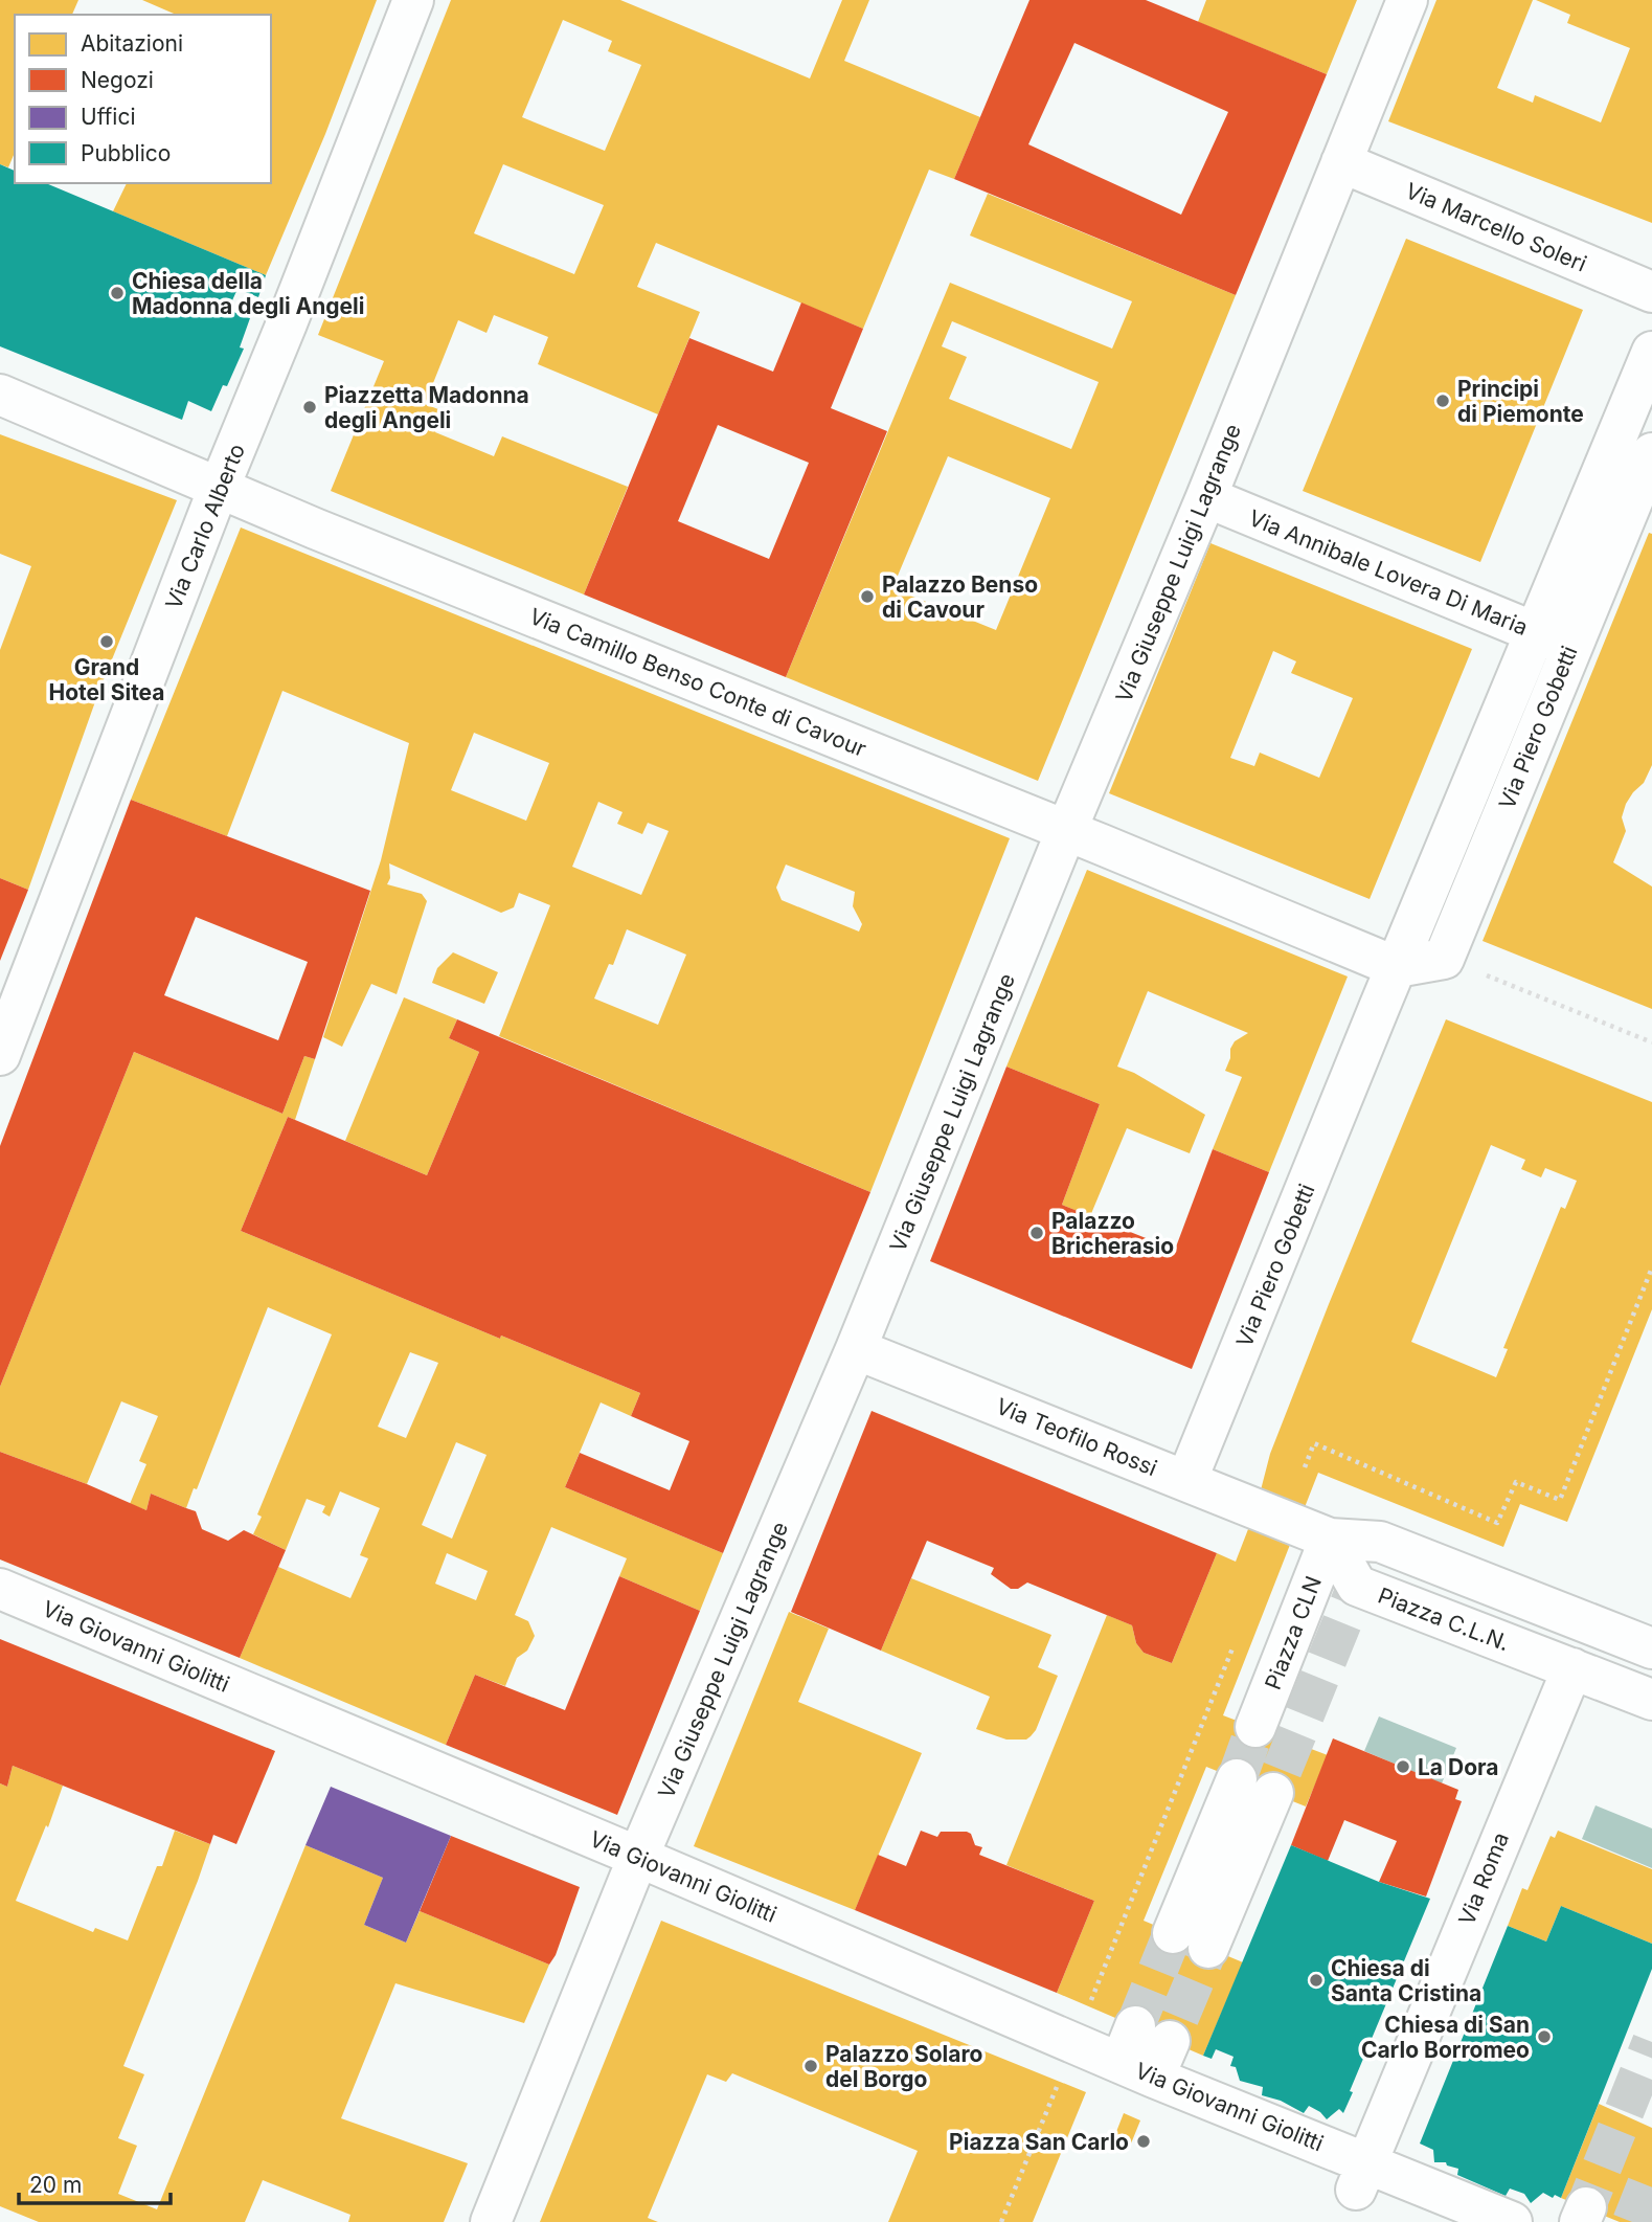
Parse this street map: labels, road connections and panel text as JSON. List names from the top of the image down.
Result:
{
  "streets": {
    "street": [
      "Via Marcello Soleri",
      "Via Carlo Alberto",
      "Via Giuseppe Luigi Lagrange",
      "Via Annibale Lovera Di Maria",
      "Via Camillo Benso Conte di Cavour",
      "Via Piero Gobetti",
      "Via Teofilo Rossi",
      "Piazza C.L.N.",
      "Piazza CLN",
      "Via Giovanni Giolitti",
      "Via Roma"
    ]
  },
  "crossings": [
    ["Via Marcello Soleri", "Via Giuseppe Luigi Lagrange"],
    ["Via Carlo Alberto", "Via Camillo Benso Conte di Cavour"],
    ["Via Giuseppe Luigi Lagrange", "Via Annibale Lovera Di Maria"],
    ["Via Giuseppe Luigi Lagrange", "Via Camillo Benso Conte di Cavour"],
    ["Via Giuseppe Luigi Lagrange", "Via Teofilo Rossi"],
    ["Via Giuseppe Luigi Lagrange", "Via Giovanni Giolitti"],
    ["Via Annibale Lovera Di Maria", "Via Piero Gobetti"],
    ["Via Camillo Benso Conte di Cavour", "Via Piero Gobetti"],
    ["Via Piero Gobetti", "Via Teofilo Rossi"],
    ["Via Teofilo Rossi", "Piazza C.L.N."],
    ["Via Teofilo Rossi", "Piazza CLN"],
    ["Piazza C.L.N.", "Piazza CLN"],
    ["Piazza C.L.N.", "Via Roma"],
    ["Via Giovanni Giolitti", "Via Roma"]
  ],
  "places": [
    "Chiesa della Madonna degli Angeli",
    "Principi di Piemonte",
    "Piazzetta Madonna degli Angeli",
    "Palazzo Benso di Cavour",
    "Grand Hotel Sitea",
    "Palazzo Bricherasio",
    "La Dora",
    "Chiesa di Santa Cristina",
    "Chiesa di San Carlo Borromeo",
    "Palazzo Solaro del Borgo",
    "Piazza San Carlo"
  ],
  "legend": [
    "Abitazioni",
    "Negozi",
    "Uffici",
    "Pubblico"
  ],
  "scale_bar": "20 m"
}
